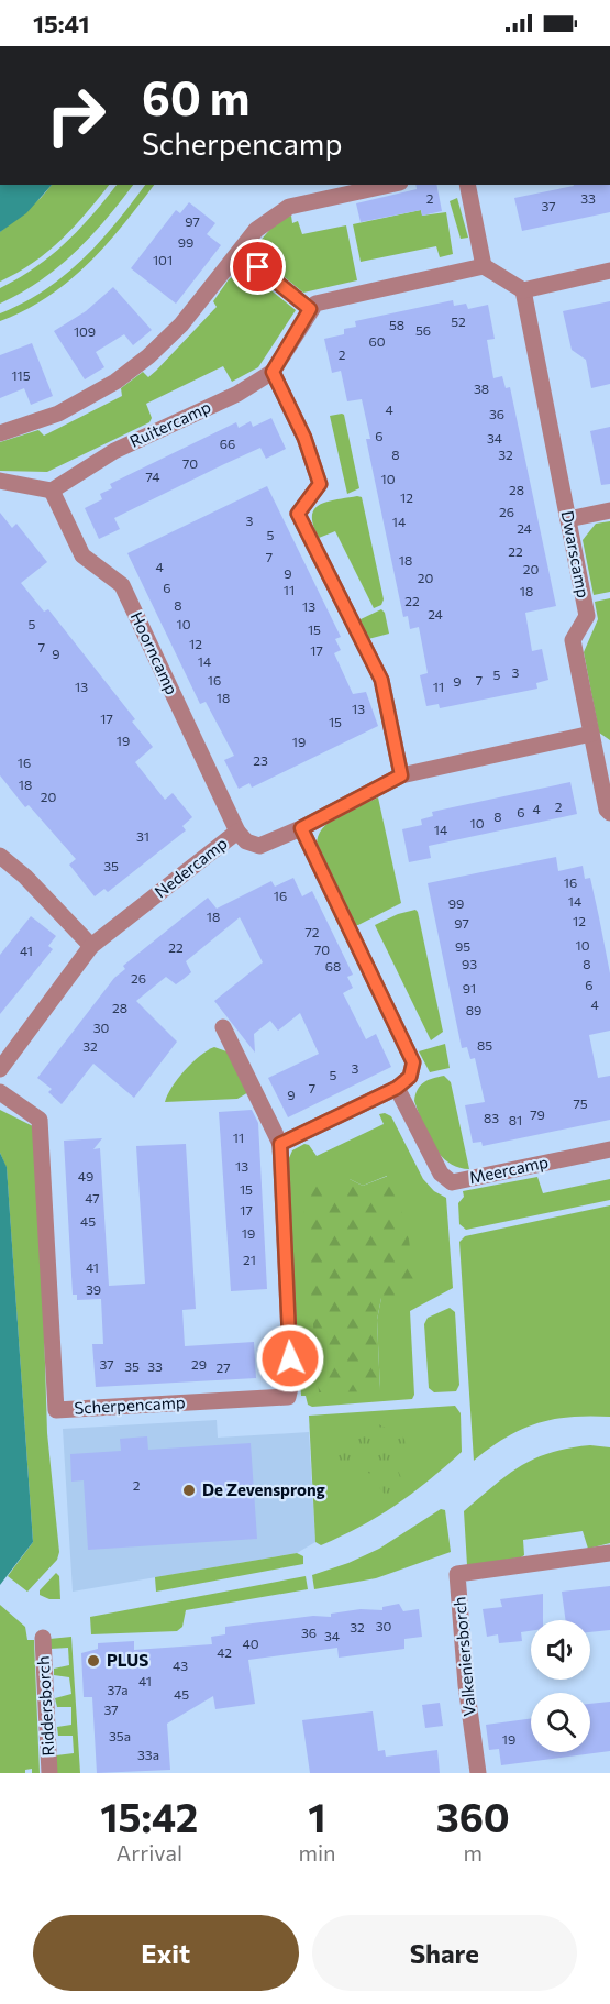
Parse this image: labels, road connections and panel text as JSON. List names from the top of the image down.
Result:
{
  "streets": {
    "street": [
      "Ruitercamp",
      "Dwarscamp",
      "Hoorncamp",
      "Nedercamp",
      "Meercamp",
      "Scherpencamp",
      "Valkeniersborch",
      "Riddersborch"
    ]
  },
  "crossings": [
    ["Ruitercamp", "Hoorncamp"],
    ["Dwarscamp", "Nedercamp"],
    ["Hoorncamp", "Nedercamp"]
  ],
  "places": ["De Zevensprong", "PLUS"],
  "house_numbers": [
    "2",
    "33",
    "37",
    "97",
    "99",
    "101",
    "52",
    "58",
    "56",
    "109",
    "60",
    "2",
    "115",
    "38",
    "4",
    "36",
    "6",
    "34",
    "66",
    "8",
    "32",
    "70",
    "74",
    "10",
    "28",
    "12",
    "26",
    "3",
    "14",
    "24",
    "5",
    "22",
    "7",
    "18",
    "4",
    "20",
    "9",
    "20",
    "6",
    "11",
    "18",
    "22",
    "8",
    "13",
    "24",
    "5",
    "10",
    "15",
    "12",
    "7",
    "17",
    "9",
    "14",
    "3",
    "5",
    "16",
    "7",
    "9",
    "13",
    "11",
    "18",
    "13",
    "17",
    "15",
    "19",
    "19",
    "23",
    "16",
    "18",
    "20",
    "2",
    "4",
    "6",
    "8",
    "10",
    "14",
    "31",
    "35",
    "16",
    "16",
    "14",
    "99",
    "18",
    "12",
    "97",
    "72",
    "10",
    "95",
    "22",
    "70",
    "41",
    "93",
    "8",
    "68",
    "26",
    "6",
    "91",
    "4",
    "28",
    "89",
    "30",
    "85",
    "32",
    "3",
    "5",
    "7",
    "9",
    "75",
    "79",
    "83",
    "81",
    "11",
    "13",
    "49",
    "15",
    "47",
    "17",
    "45",
    "19",
    "21",
    "41",
    "39",
    "37",
    "29",
    "35",
    "33",
    "27",
    "2",
    "30",
    "32",
    "36",
    "34",
    "40",
    "42",
    "43",
    "41",
    "37a",
    "45",
    "37",
    "35a",
    "19",
    "33a"
  ],
  "page": {
    "status": "15:41",
    "turn": ["60 m", "Scherpencamp"],
    "eta": [
      "15:42",
      "Arrival",
      "1",
      "min",
      "360",
      "m"
    ],
    "buttons": ["Exit", "Share"]
  }
}
